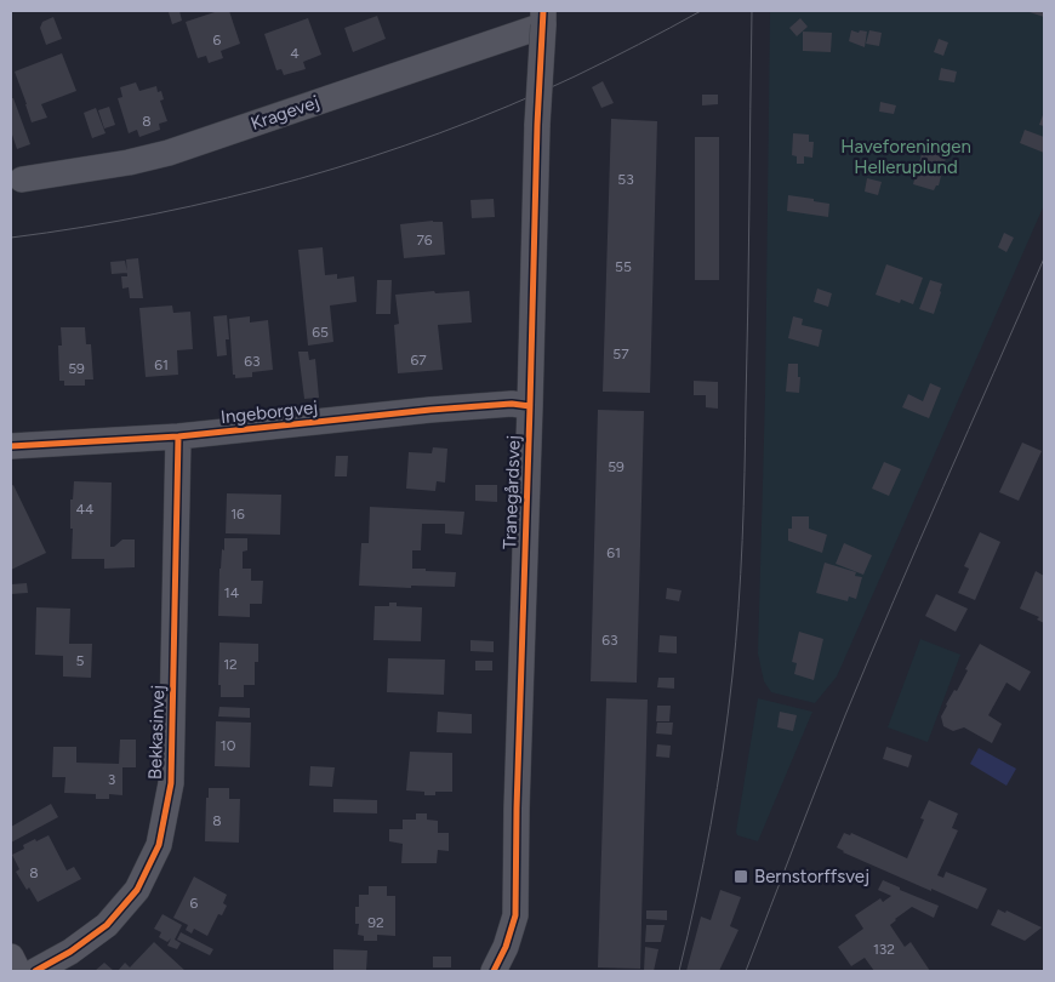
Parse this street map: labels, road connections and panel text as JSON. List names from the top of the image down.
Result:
{
  "streets": {
    "street": [
      "Kragevej",
      "Ingeborgvej",
      "Tranegårdsvej",
      "Bekkasinvej"
    ]
  },
  "crossings": [
    ["Kragevej", "Tranegårdsvej"],
    ["Ingeborgvej", "Tranegårdsvej"],
    ["Ingeborgvej", "Bekkasinvej"]
  ],
  "parks": ["Haveforeningen Helleruplund"],
  "places": {
    "transit": ["Bernstorffsvej"]
  },
  "house_numbers": [
    "6",
    "4",
    "8",
    "53",
    "76",
    "55",
    "65",
    "57",
    "67",
    "63",
    "61",
    "59",
    "59",
    "44",
    "16",
    "61",
    "14",
    "63",
    "5",
    "12",
    "10",
    "3",
    "8",
    "8",
    "6",
    "92",
    "132"
  ]
}
